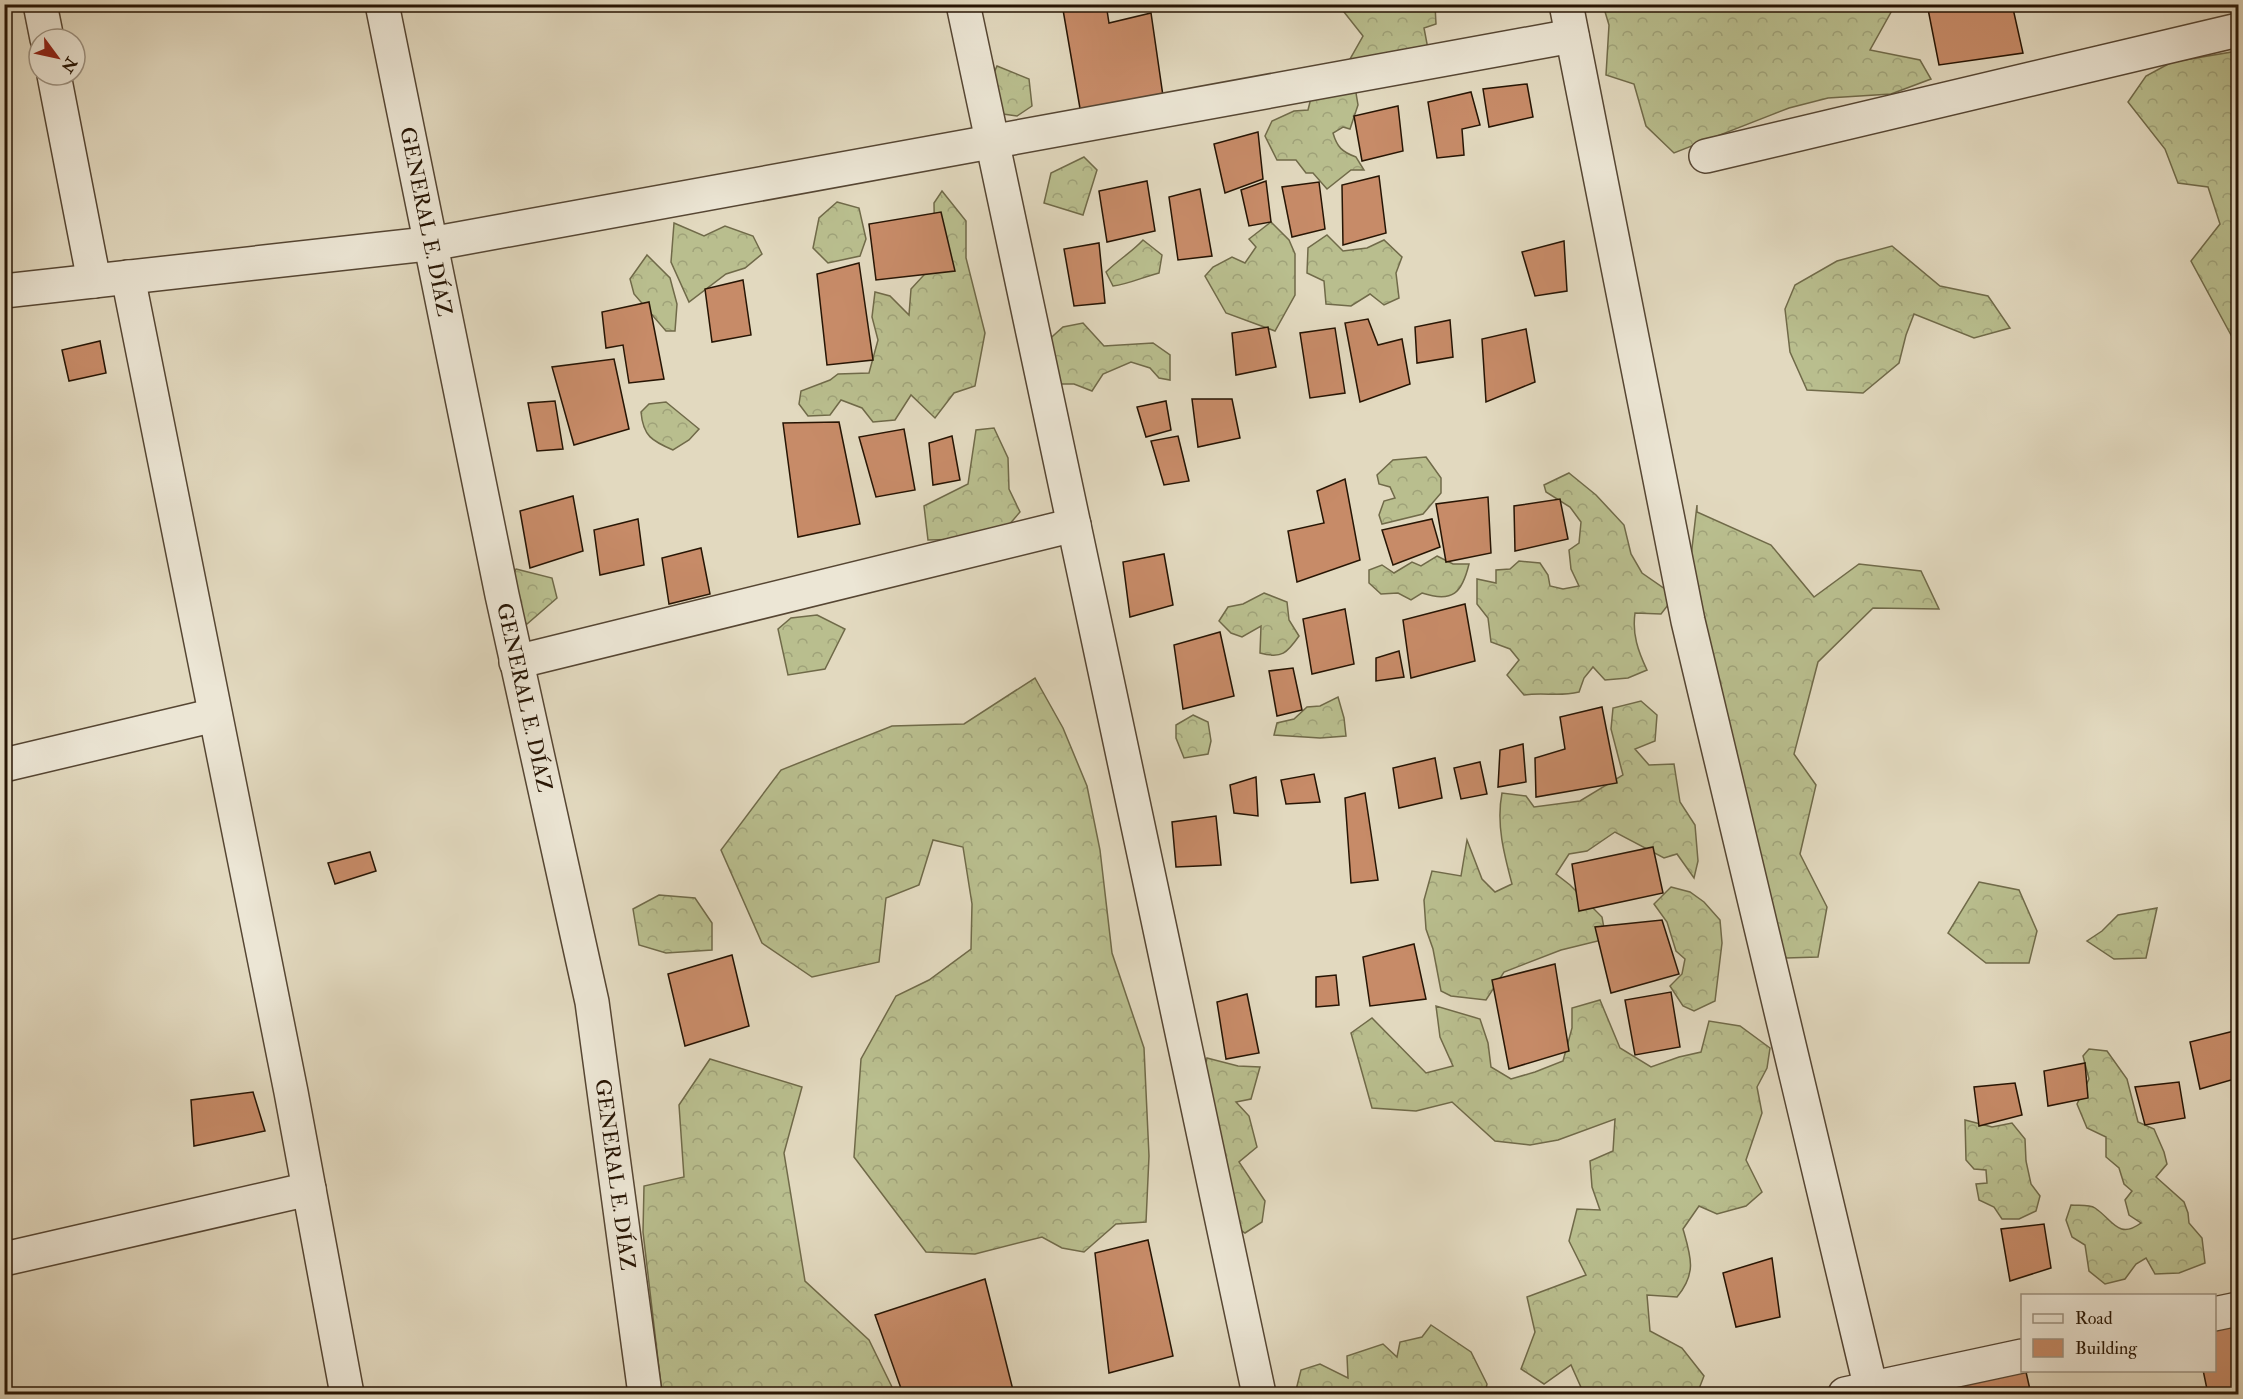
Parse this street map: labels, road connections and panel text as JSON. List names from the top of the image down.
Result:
{
  "streets": {
    "street": ["GENERAL E. DÍAZ"]
  },
  "legend": ["Road", "Building"],
  "north": "bottom right"
}
